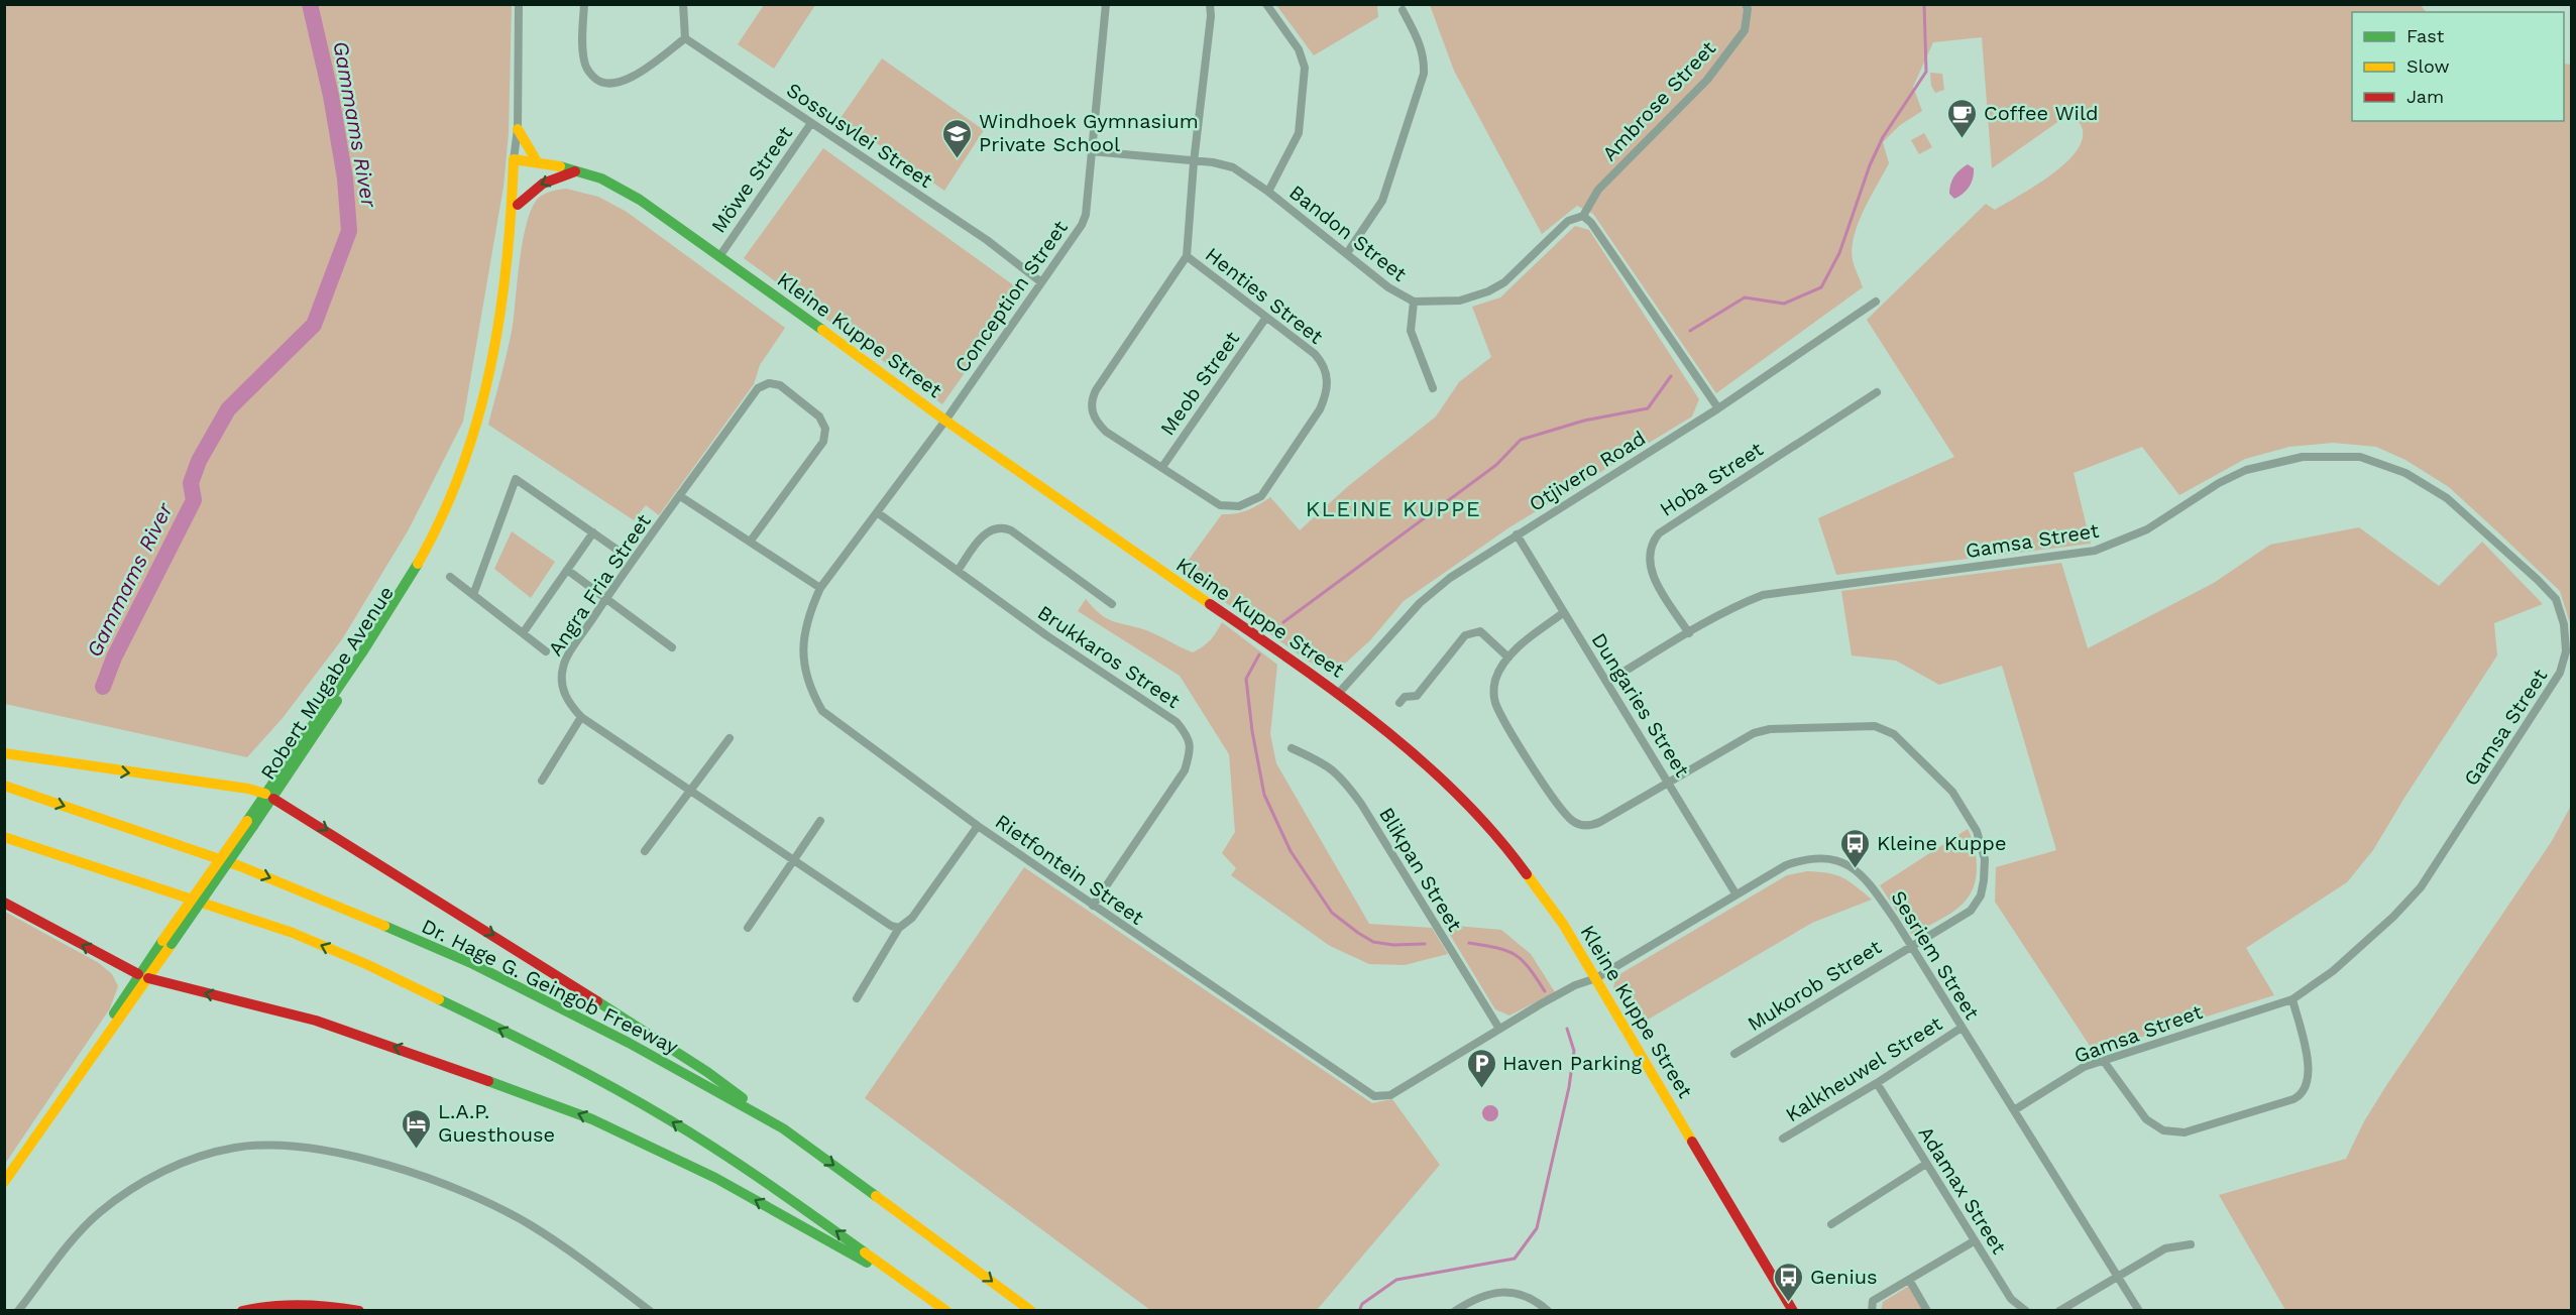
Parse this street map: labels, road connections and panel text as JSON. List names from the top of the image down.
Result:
{
  "streets": {
    "main road": ["Kleine Kuppe Street", "Robert Mugabe Avenue", "Dr. Hage G. Geingob Freeway"],
    "street": [
      "Ambrose Street",
      "Sossusvlei Street",
      "Möwe Street",
      "Bandon Street",
      "Henties Street",
      "Conception Street",
      "Meob Street",
      "Otjivero Road",
      "Hoba Street",
      "Gamsa Street",
      "Angra Fria Street",
      "Brukkaros Street",
      "Dungaries Street",
      "Rietfontein Street",
      "Blikpan Street",
      "Sesriem Street",
      "Mukorob Street",
      "Kalkheuwel Street",
      "Adamax Street"
    ]
  },
  "crossings": [
    ["Ambrose Street", "Bandon Street"],
    ["Sossusvlei Street", "Möwe Street"],
    ["Sossusvlei Street", "Conception Street"],
    ["Möwe Street", "Kleine Kuppe Street"],
    ["Bandon Street", "Henties Street"],
    ["Bandon Street", "Conception Street"],
    ["Henties Street", "Meob Street"],
    ["Conception Street", "Kleine Kuppe Street"],
    ["Conception Street", "Rietfontein Street"],
    ["Kleine Kuppe Street", "Otjivero Road"],
    ["Kleine Kuppe Street", "Robert Mugabe Avenue"],
    ["Kleine Kuppe Street", "Rietfontein Street"],
    ["Kleine Kuppe Street", "Sesriem Street"],
    ["Otjivero Road", "Dungaries Street"],
    ["Hoba Street", "Gamsa Street"],
    ["Gamsa Street", "Dungaries Street"],
    ["Gamsa Street", "Sesriem Street"],
    ["Brukkaros Street", "Rietfontein Street"],
    ["Dungaries Street", "Sesriem Street"],
    ["Dungaries Street", "Mukorob Street"],
    ["Rietfontein Street", "Blikpan Street"],
    ["Rietfontein Street", "Sesriem Street"],
    ["Sesriem Street", "Mukorob Street"],
    ["Sesriem Street", "Kalkheuwel Street"],
    ["Kalkheuwel Street", "Adamax Street"]
  ],
  "districts": ["KLEINE KUPPE"],
  "water": ["Gammams River"],
  "places": {
    "cafe": ["Coffee Wild"],
    "school or university": ["Windhoek Gymnasium Private School"],
    "bus stop": ["Kleine Kuppe", "Genius"],
    "parking": ["Haven Parking"],
    "hotel": ["L.A.P. Guesthouse"]
  },
  "legend": ["Fast", "Slow", "Jam"]
}
